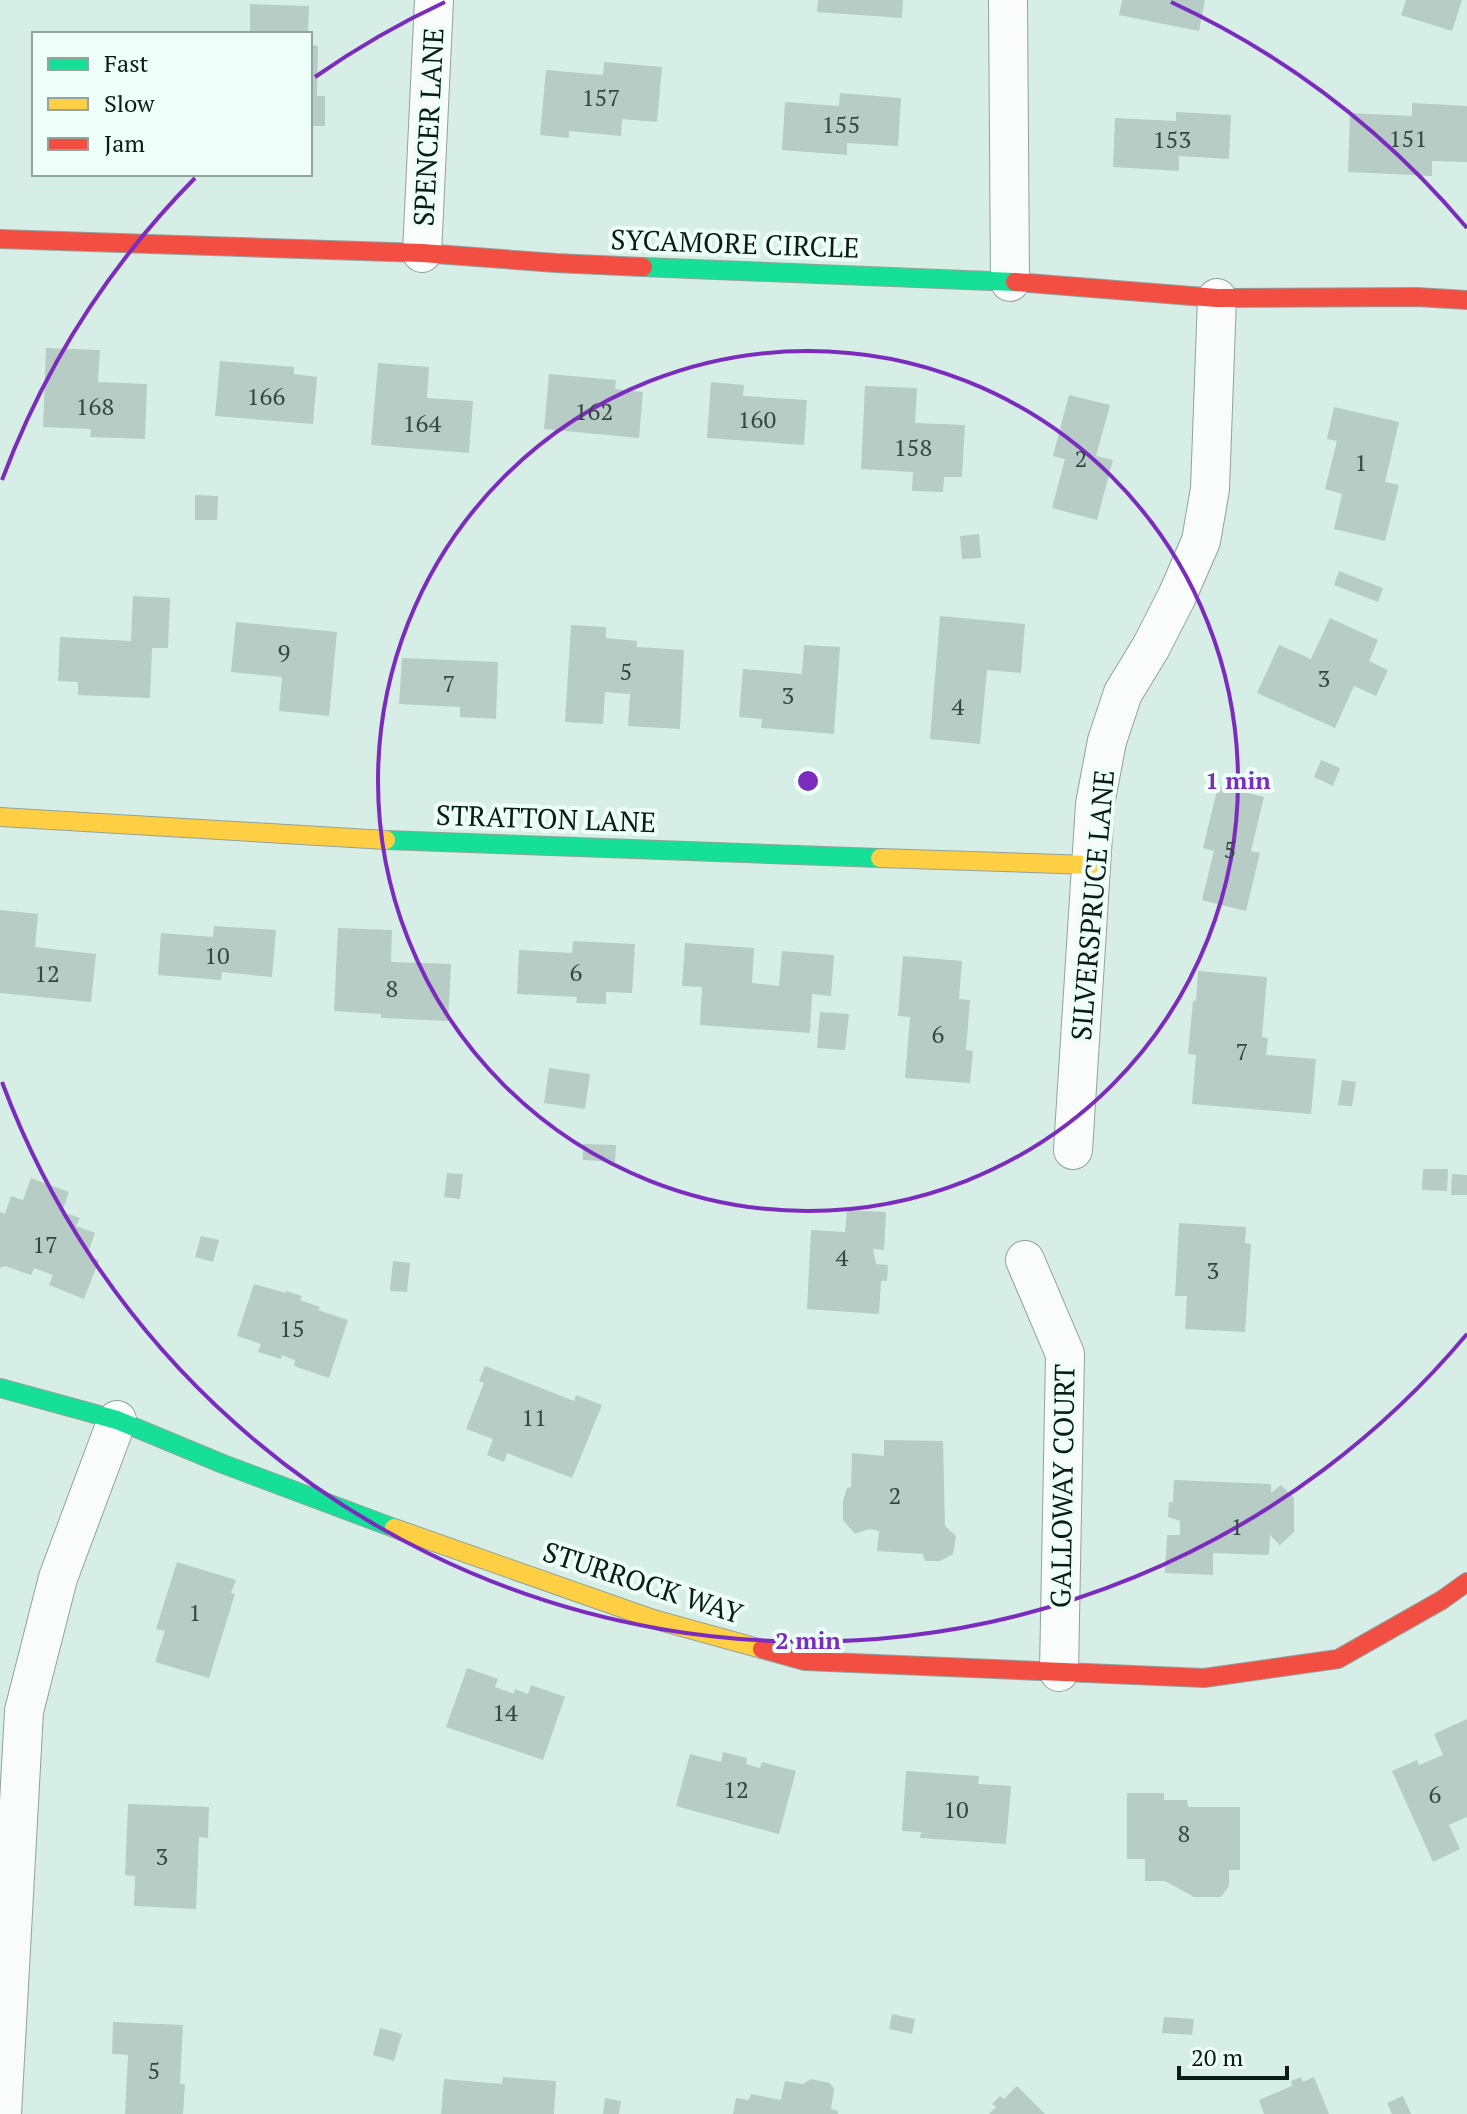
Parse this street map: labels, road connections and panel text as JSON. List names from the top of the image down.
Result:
{
  "streets": {
    "street": [
      "SPENCER LANE",
      "SYCAMORE CIRCLE",
      "STRATTON LANE",
      "SILVERSPRUCE LANE",
      "GALLOWAY COURT",
      "STURROCK WAY"
    ]
  },
  "crossings": [
    ["SPENCER LANE", "SYCAMORE CIRCLE"],
    ["SYCAMORE CIRCLE", "SILVERSPRUCE LANE"],
    ["STRATTON LANE", "SILVERSPRUCE LANE"],
    ["GALLOWAY COURT", "STURROCK WAY"]
  ],
  "house_numbers": [
    "157",
    "155",
    "151",
    "153",
    "166",
    "168",
    "162",
    "160",
    "164",
    "158",
    "2",
    "1",
    "9",
    "5",
    "3",
    "7",
    "3",
    "4",
    "5",
    "10",
    "6",
    "12",
    "8",
    "6",
    "7",
    "17",
    "4",
    "3",
    "15",
    "11",
    "2",
    "1",
    "1",
    "14",
    "12",
    "6",
    "10",
    "8",
    "3",
    "5"
  ],
  "legend": ["Fast", "Slow", "Jam"],
  "scale_bar": "20 m",
  "rings": ["1 min", "2 min"]
}
